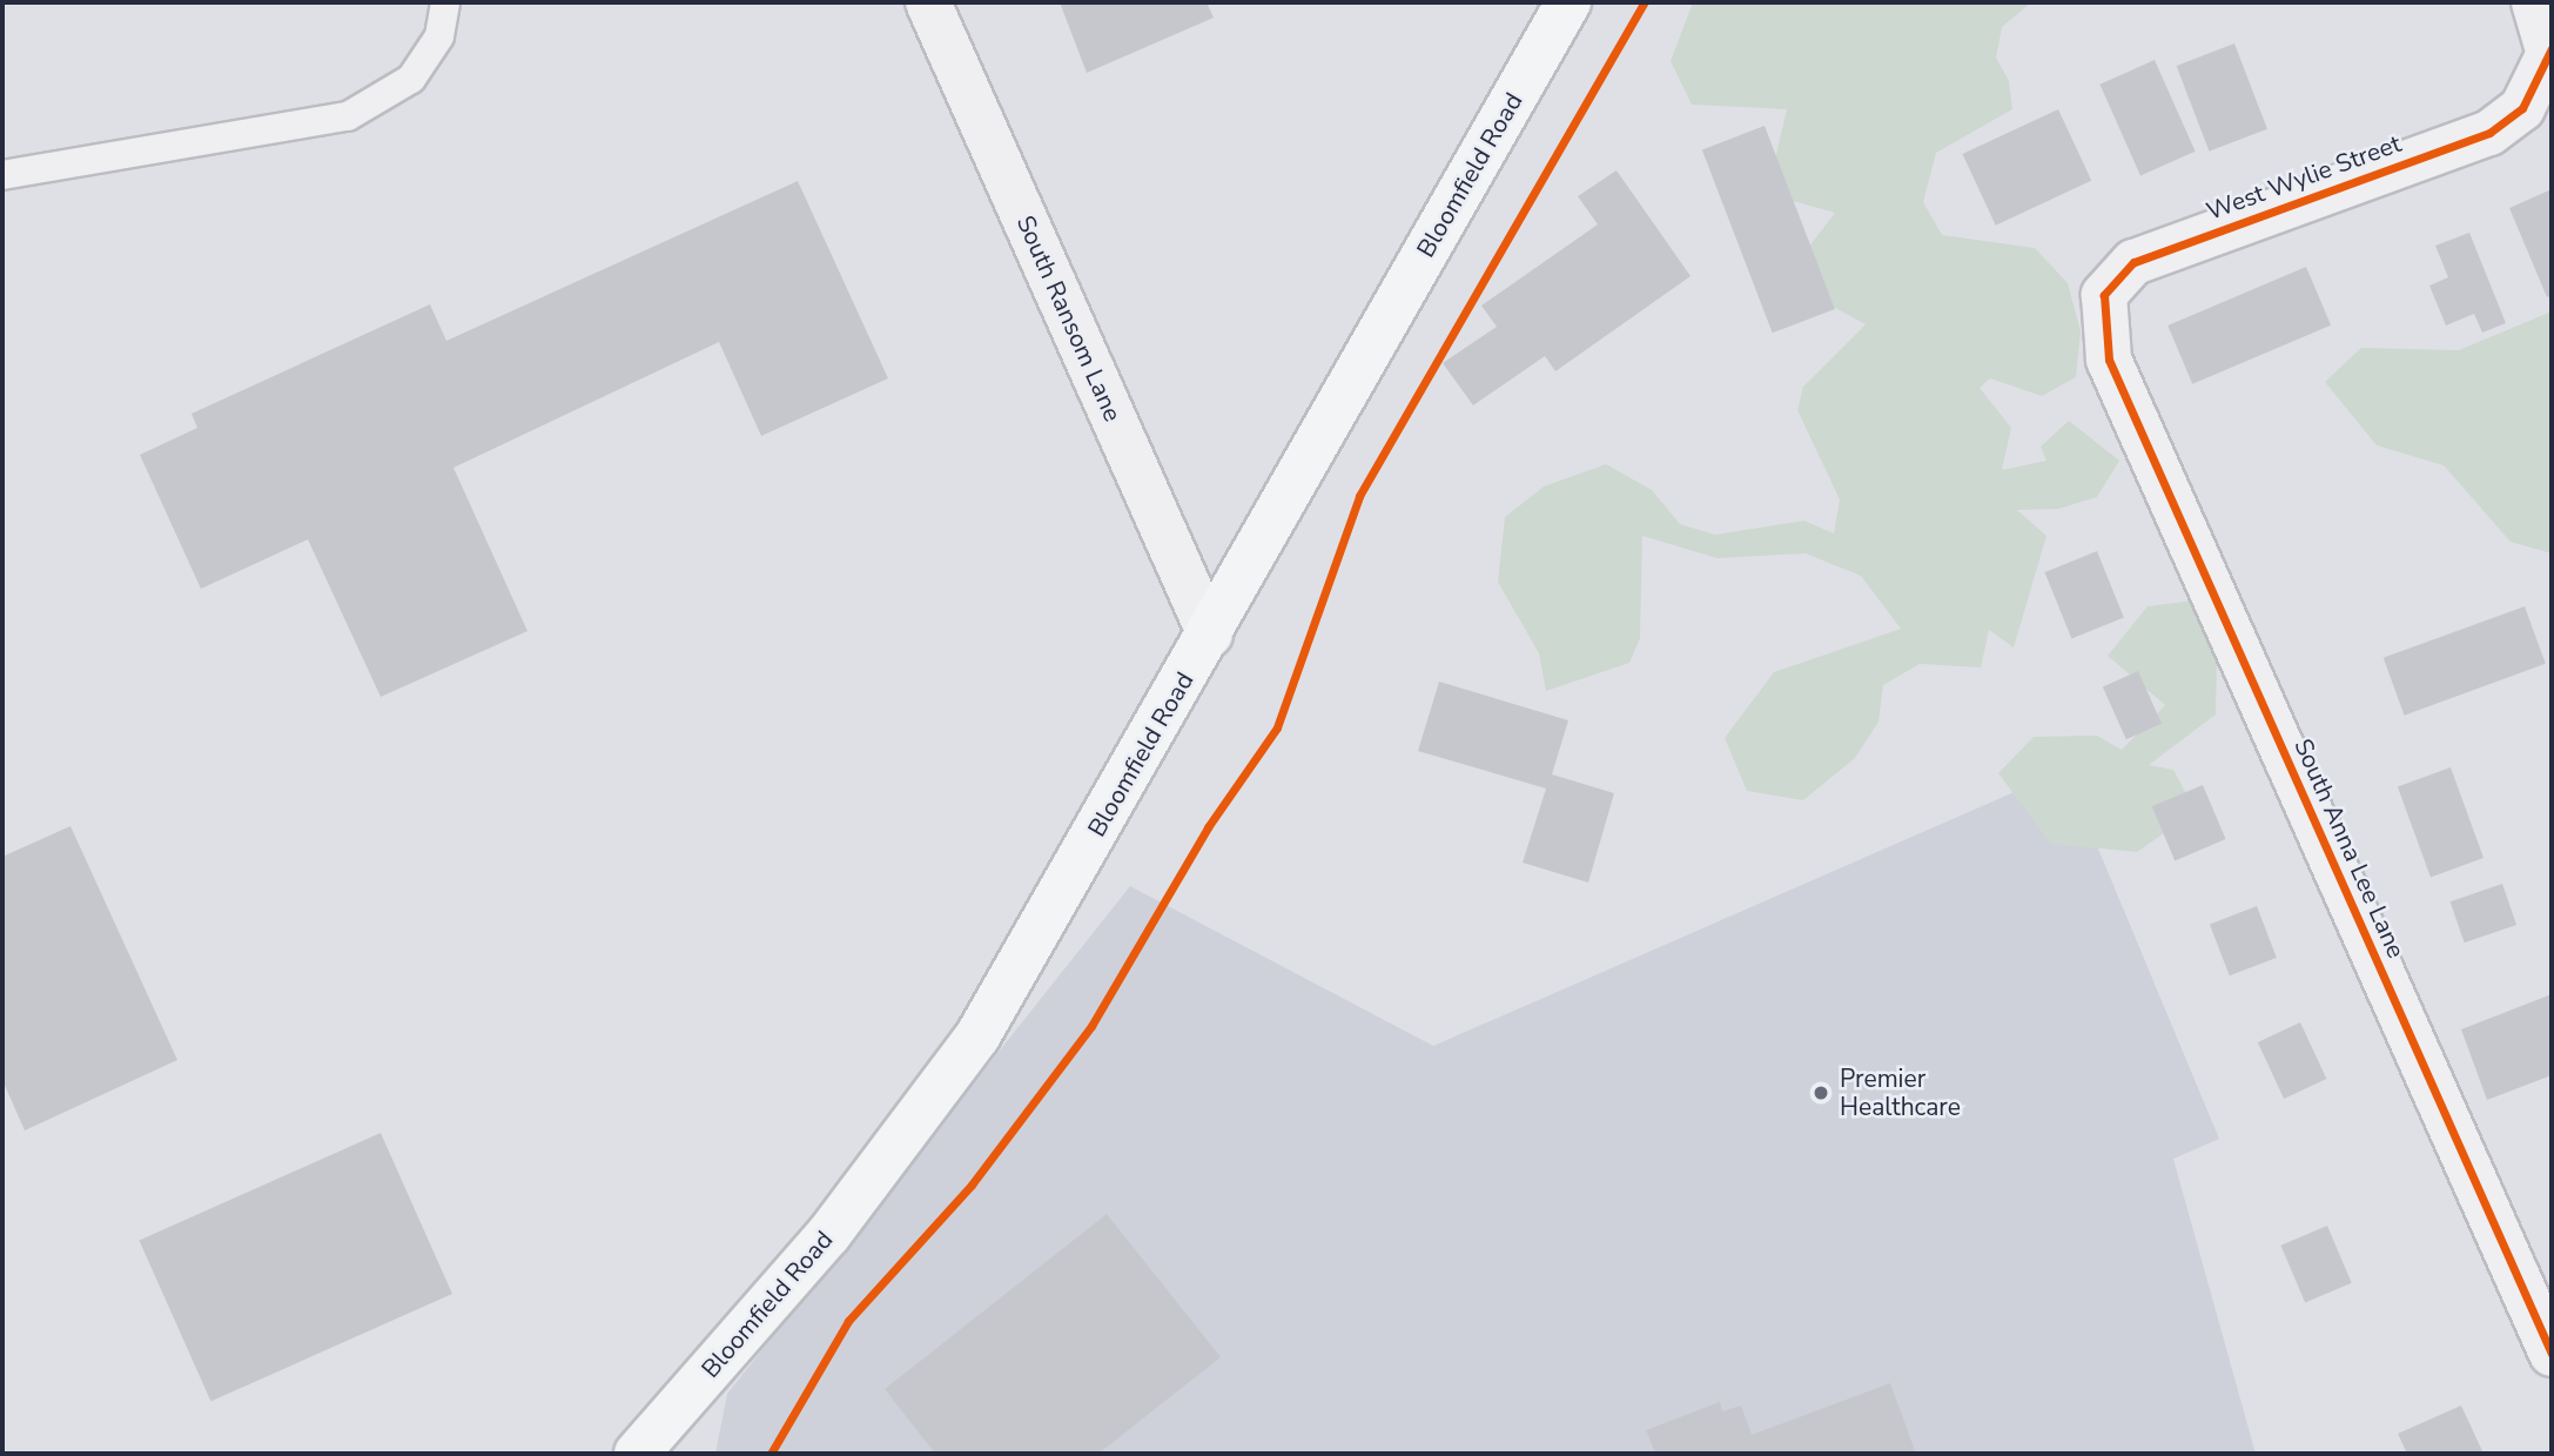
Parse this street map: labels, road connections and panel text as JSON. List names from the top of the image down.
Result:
{
  "streets": {
    "main road": ["Bloomfield Road"],
    "street": ["West Wylie Street", "South Ransom Lane", "South Anna Lee Lane"]
  },
  "crossings": [
    ["Bloomfield Road", "South Ransom Lane"],
    ["West Wylie Street", "South Anna Lee Lane"]
  ],
  "places": ["Premier Healthcare"]
}
